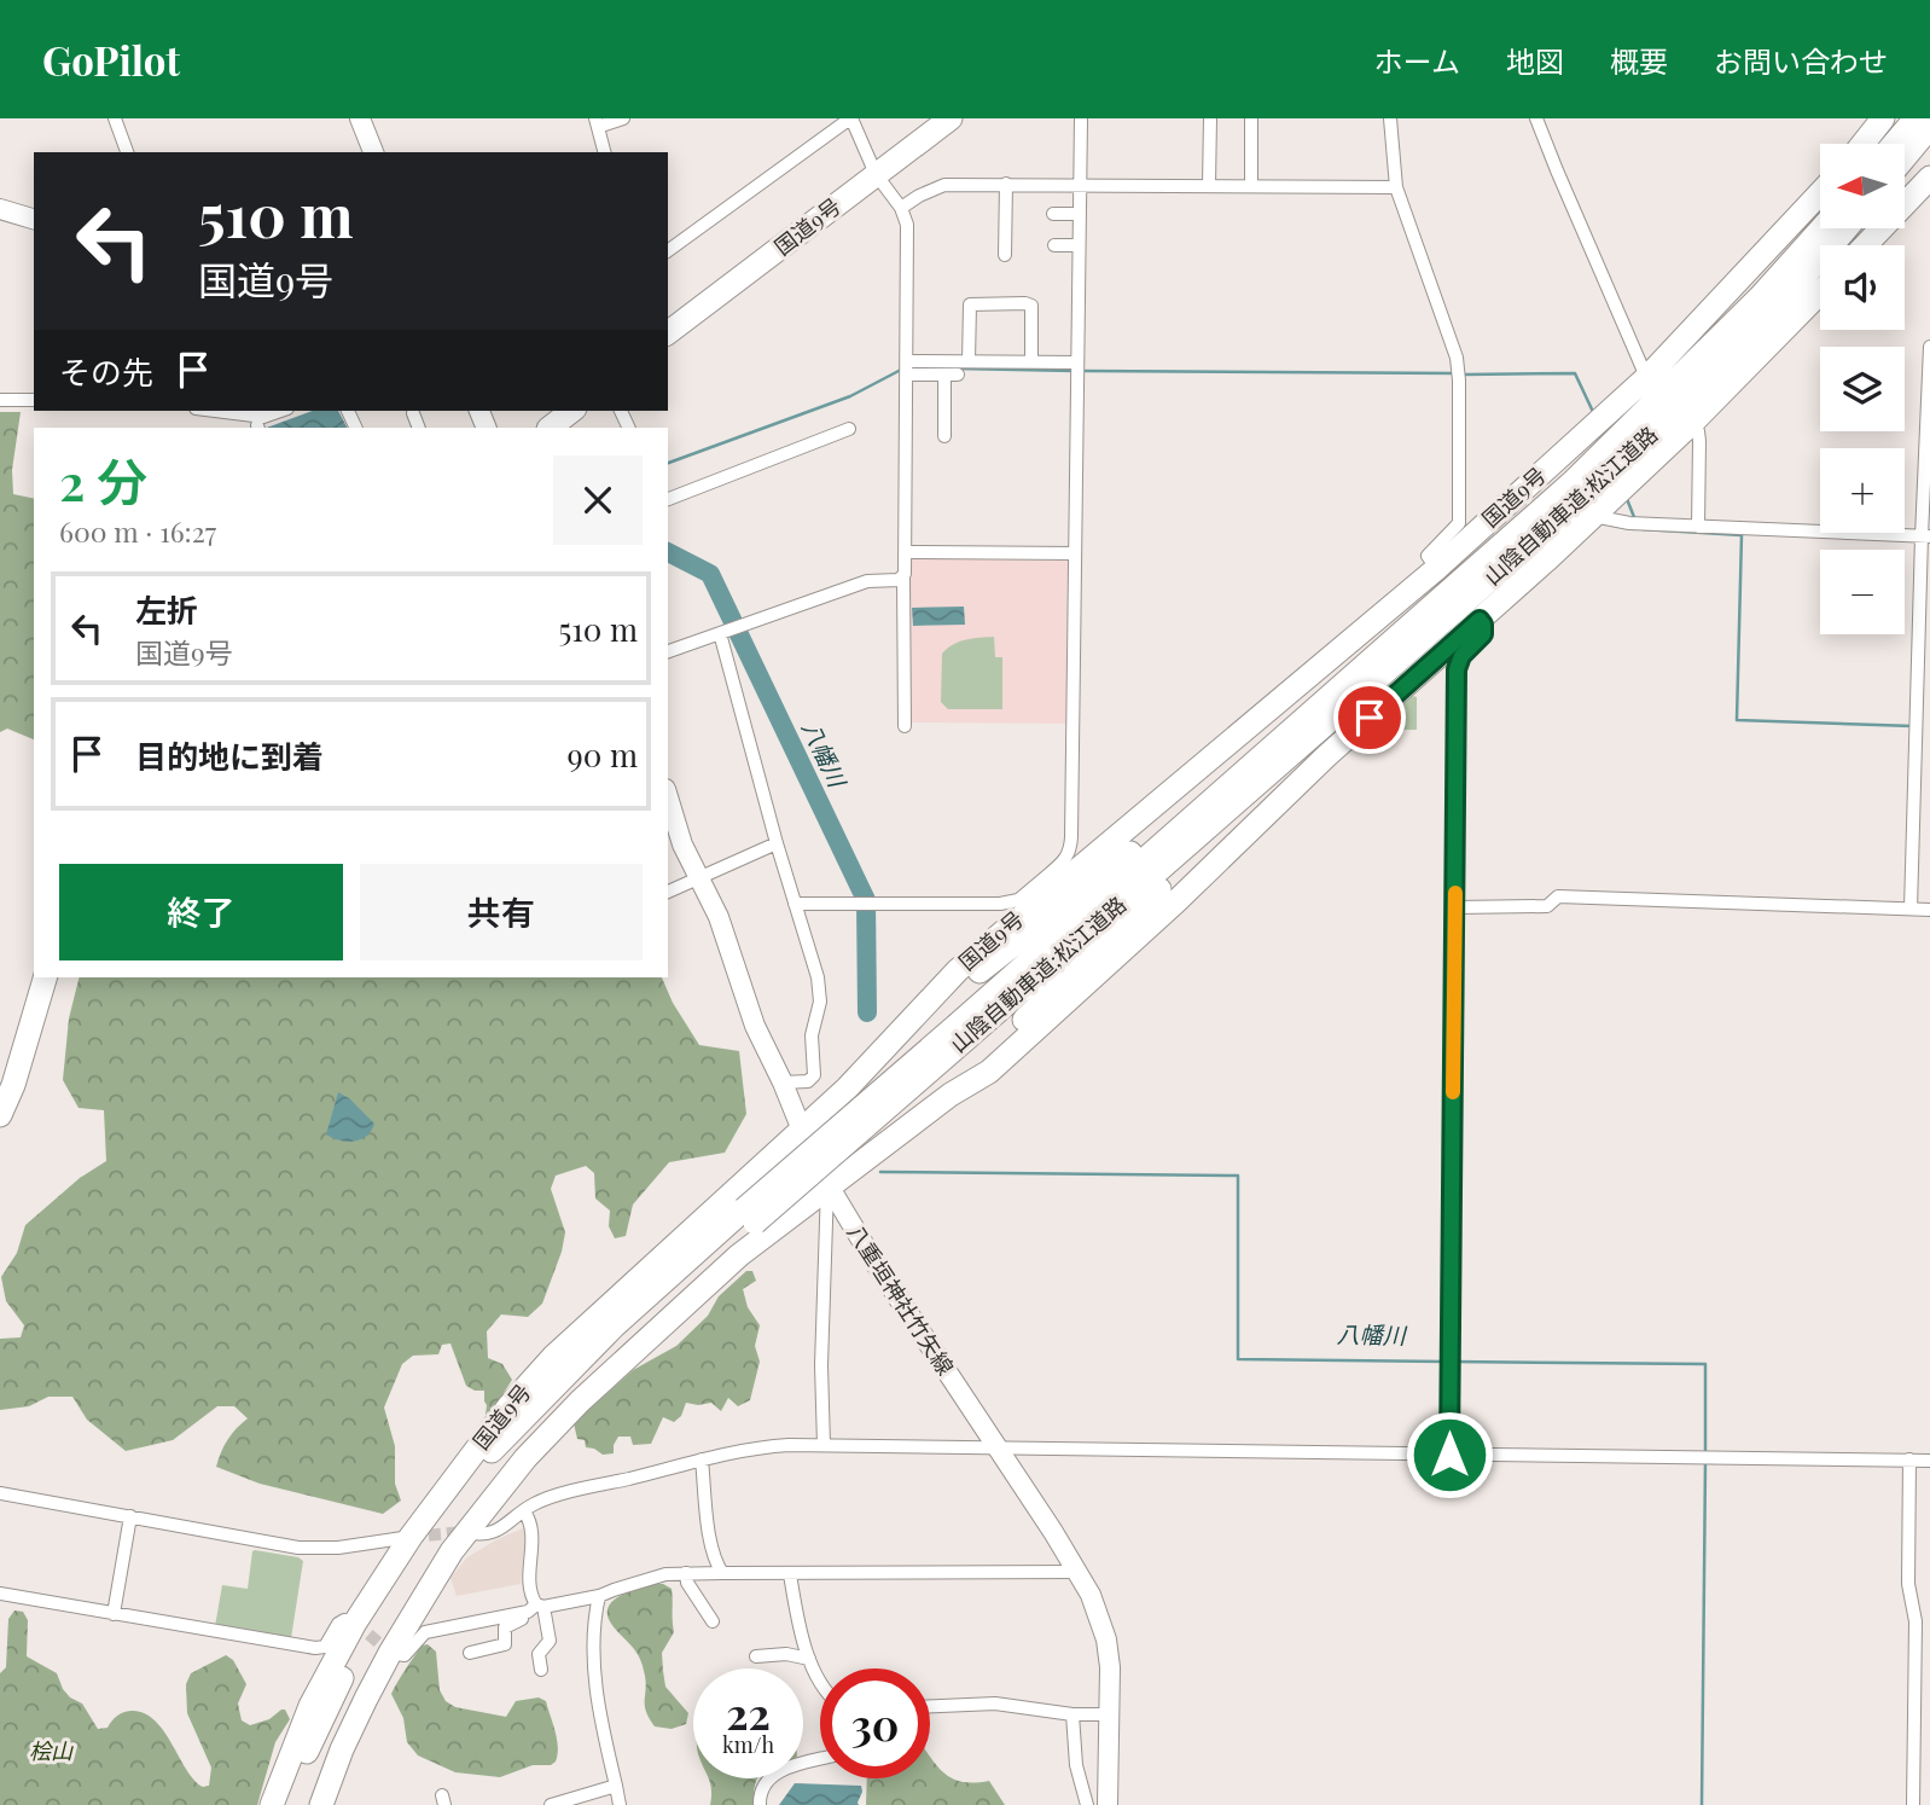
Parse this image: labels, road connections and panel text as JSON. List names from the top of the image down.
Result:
{
  "streets": {
    "highway": ["国道9号", "山陰自動車道;松江道路"],
    "main road": ["八重垣神社竹矢線"]
  },
  "crossings": [
    ["国道9号", "八重垣神社竹矢線"]
  ],
  "water": ["八幡川"],
  "parks": ["桧山"],
  "north": "left",
  "page": {
    "header": "GoPilot",
    "nav": [
      "ホーム",
      "地図",
      "概要",
      "お問い合わせ"
    ],
    "map_buttons": ["+", "−"],
    "turn": ["510 m", "国道9号"],
    "then": "その先",
    "heading": ["2 分", "600 m · 16:27"],
    "list": [
      {
        "name": "左折",
        "note": "国道9号",
        "value": "510 m"
      },
      {
        "name": "目的地に到着",
        "value": "90 m"
      }
    ],
    "buttons": ["終了", "共有"],
    "speed": "22 km/h",
    "limit": "30"
  }
}
